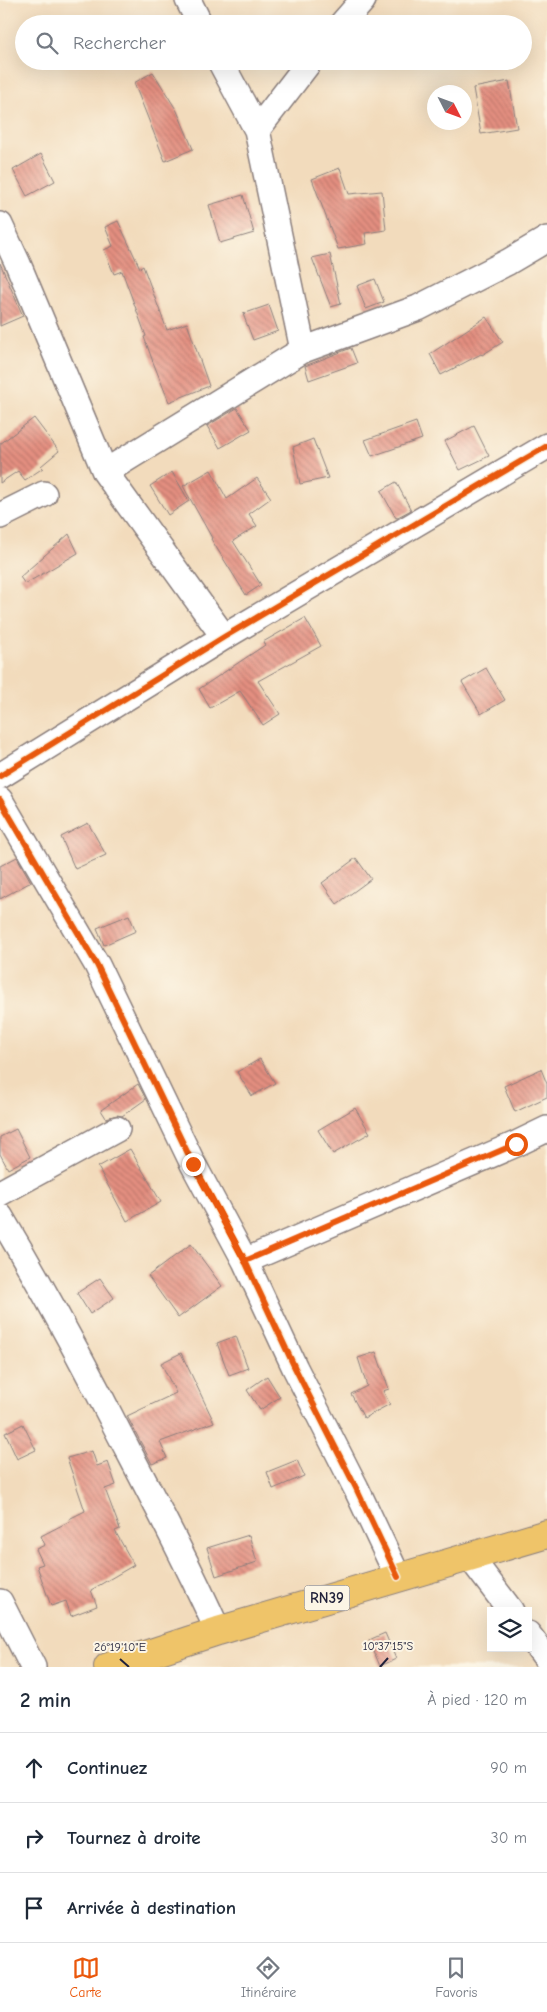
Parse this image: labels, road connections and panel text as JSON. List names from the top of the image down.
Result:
{
  "streets": {
    "highway": ["RN39"]
  },
  "north": "bottom right",
  "page": {
    "search": "Rechercher",
    "heading": ["2 min", "À pied · 120 m"],
    "list": [
      ["Continuez", "90 m"],
      ["Tournez à droite", "30 m"],
      "Arrivée à destination"
    ],
    "nav": ["Carte", "Itinéraire", "Favoris"]
  },
  "coordinates": ["10°37'15\"S", "26°19'10\"E"]
}
